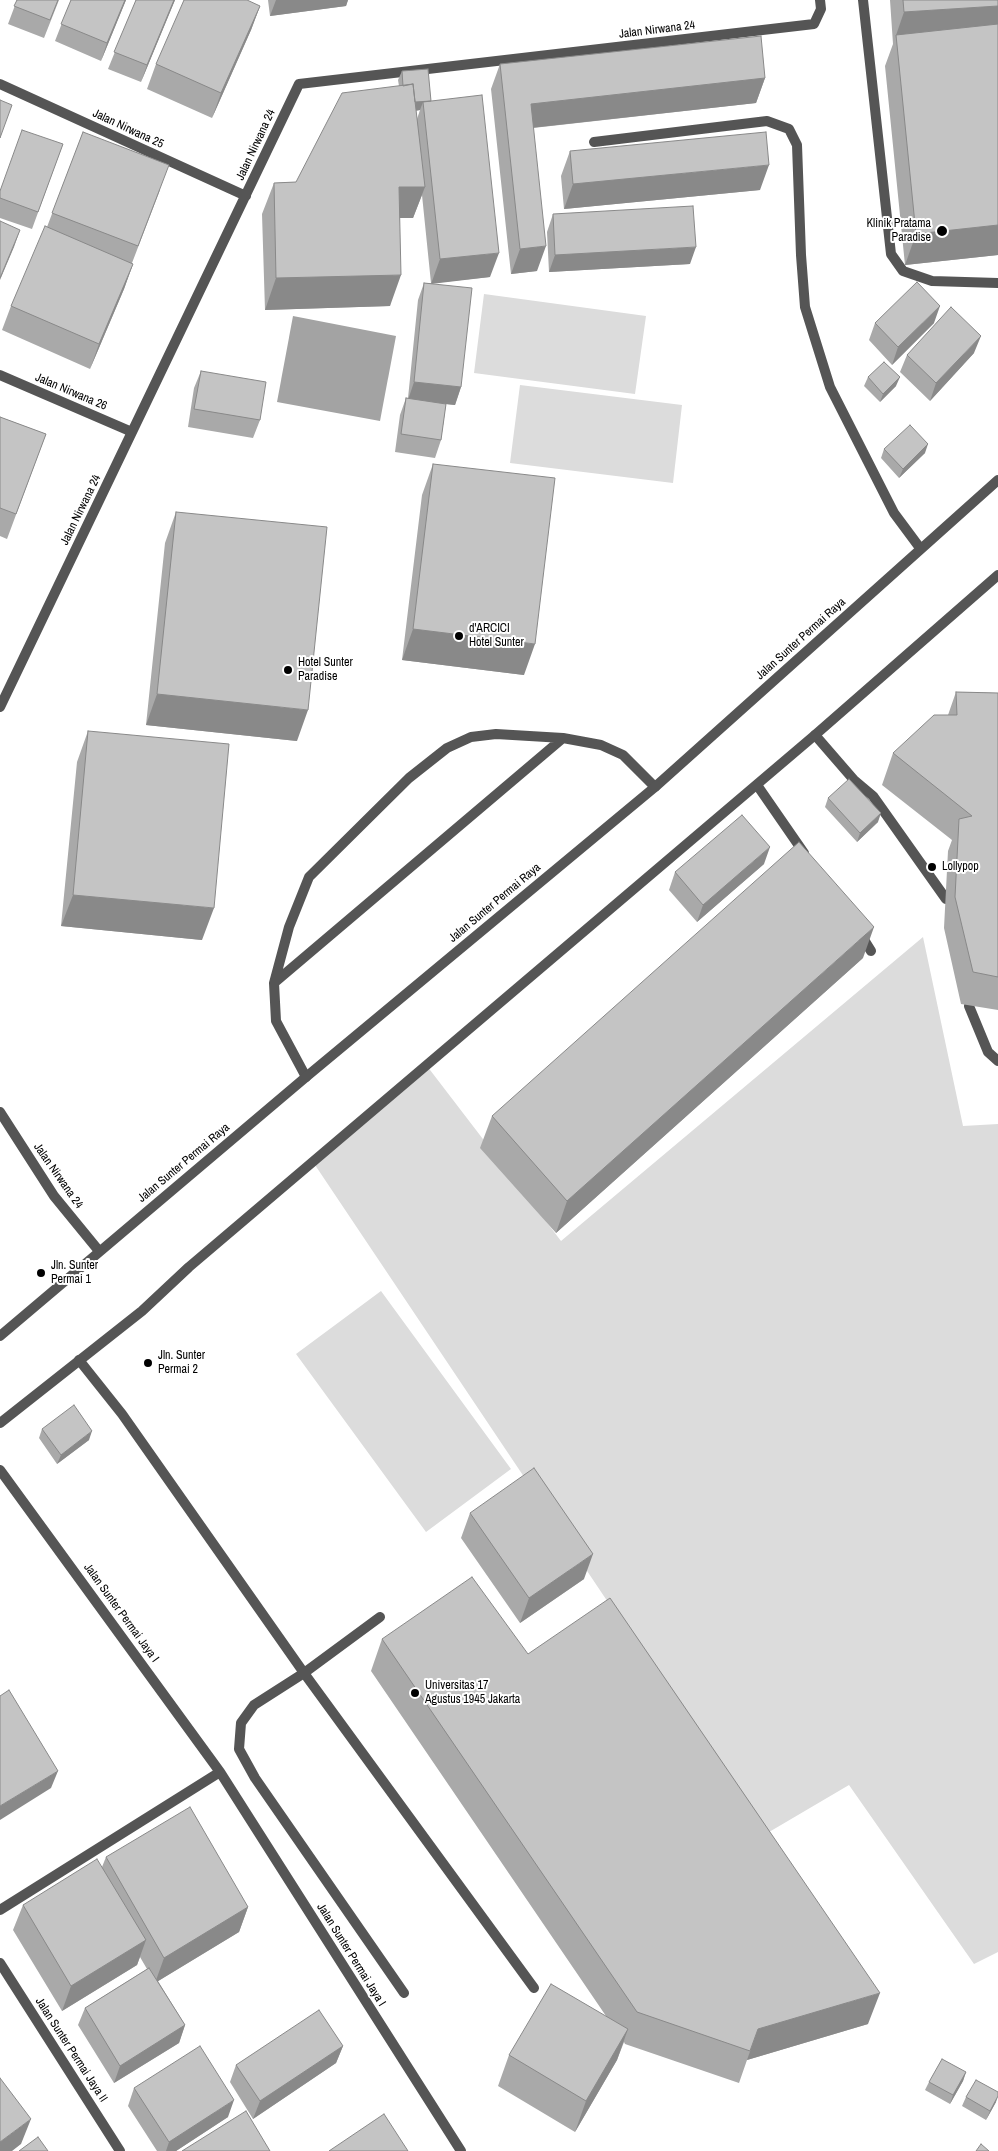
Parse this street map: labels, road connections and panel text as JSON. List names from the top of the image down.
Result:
{
  "streets": {
    "street": [
      "Jalan Nirwana 24",
      "Jalan Nirwana 25",
      "Jalan Nirwana 26",
      "Jalan Sunter Permai Raya",
      "Jalan Sunter Permai Jaya I",
      "Jalan Sunter Permai Jaya II"
    ]
  },
  "crossings": [
    ["Jalan Nirwana 24", "Jalan Nirwana 25"],
    ["Jalan Nirwana 24", "Jalan Nirwana 26"],
    ["Jalan Nirwana 24", "Jalan Sunter Permai Raya"]
  ],
  "places": [
    "Klinik Pratama Paradise",
    "d'ARCICI Hotel Sunter",
    "Hotel Sunter Paradise",
    "Lollypop",
    "Jln. Sunter Permai 1",
    "Jln. Sunter Permai 2",
    "Universitas 17 Agustus 1945 Jakarta"
  ]
}
